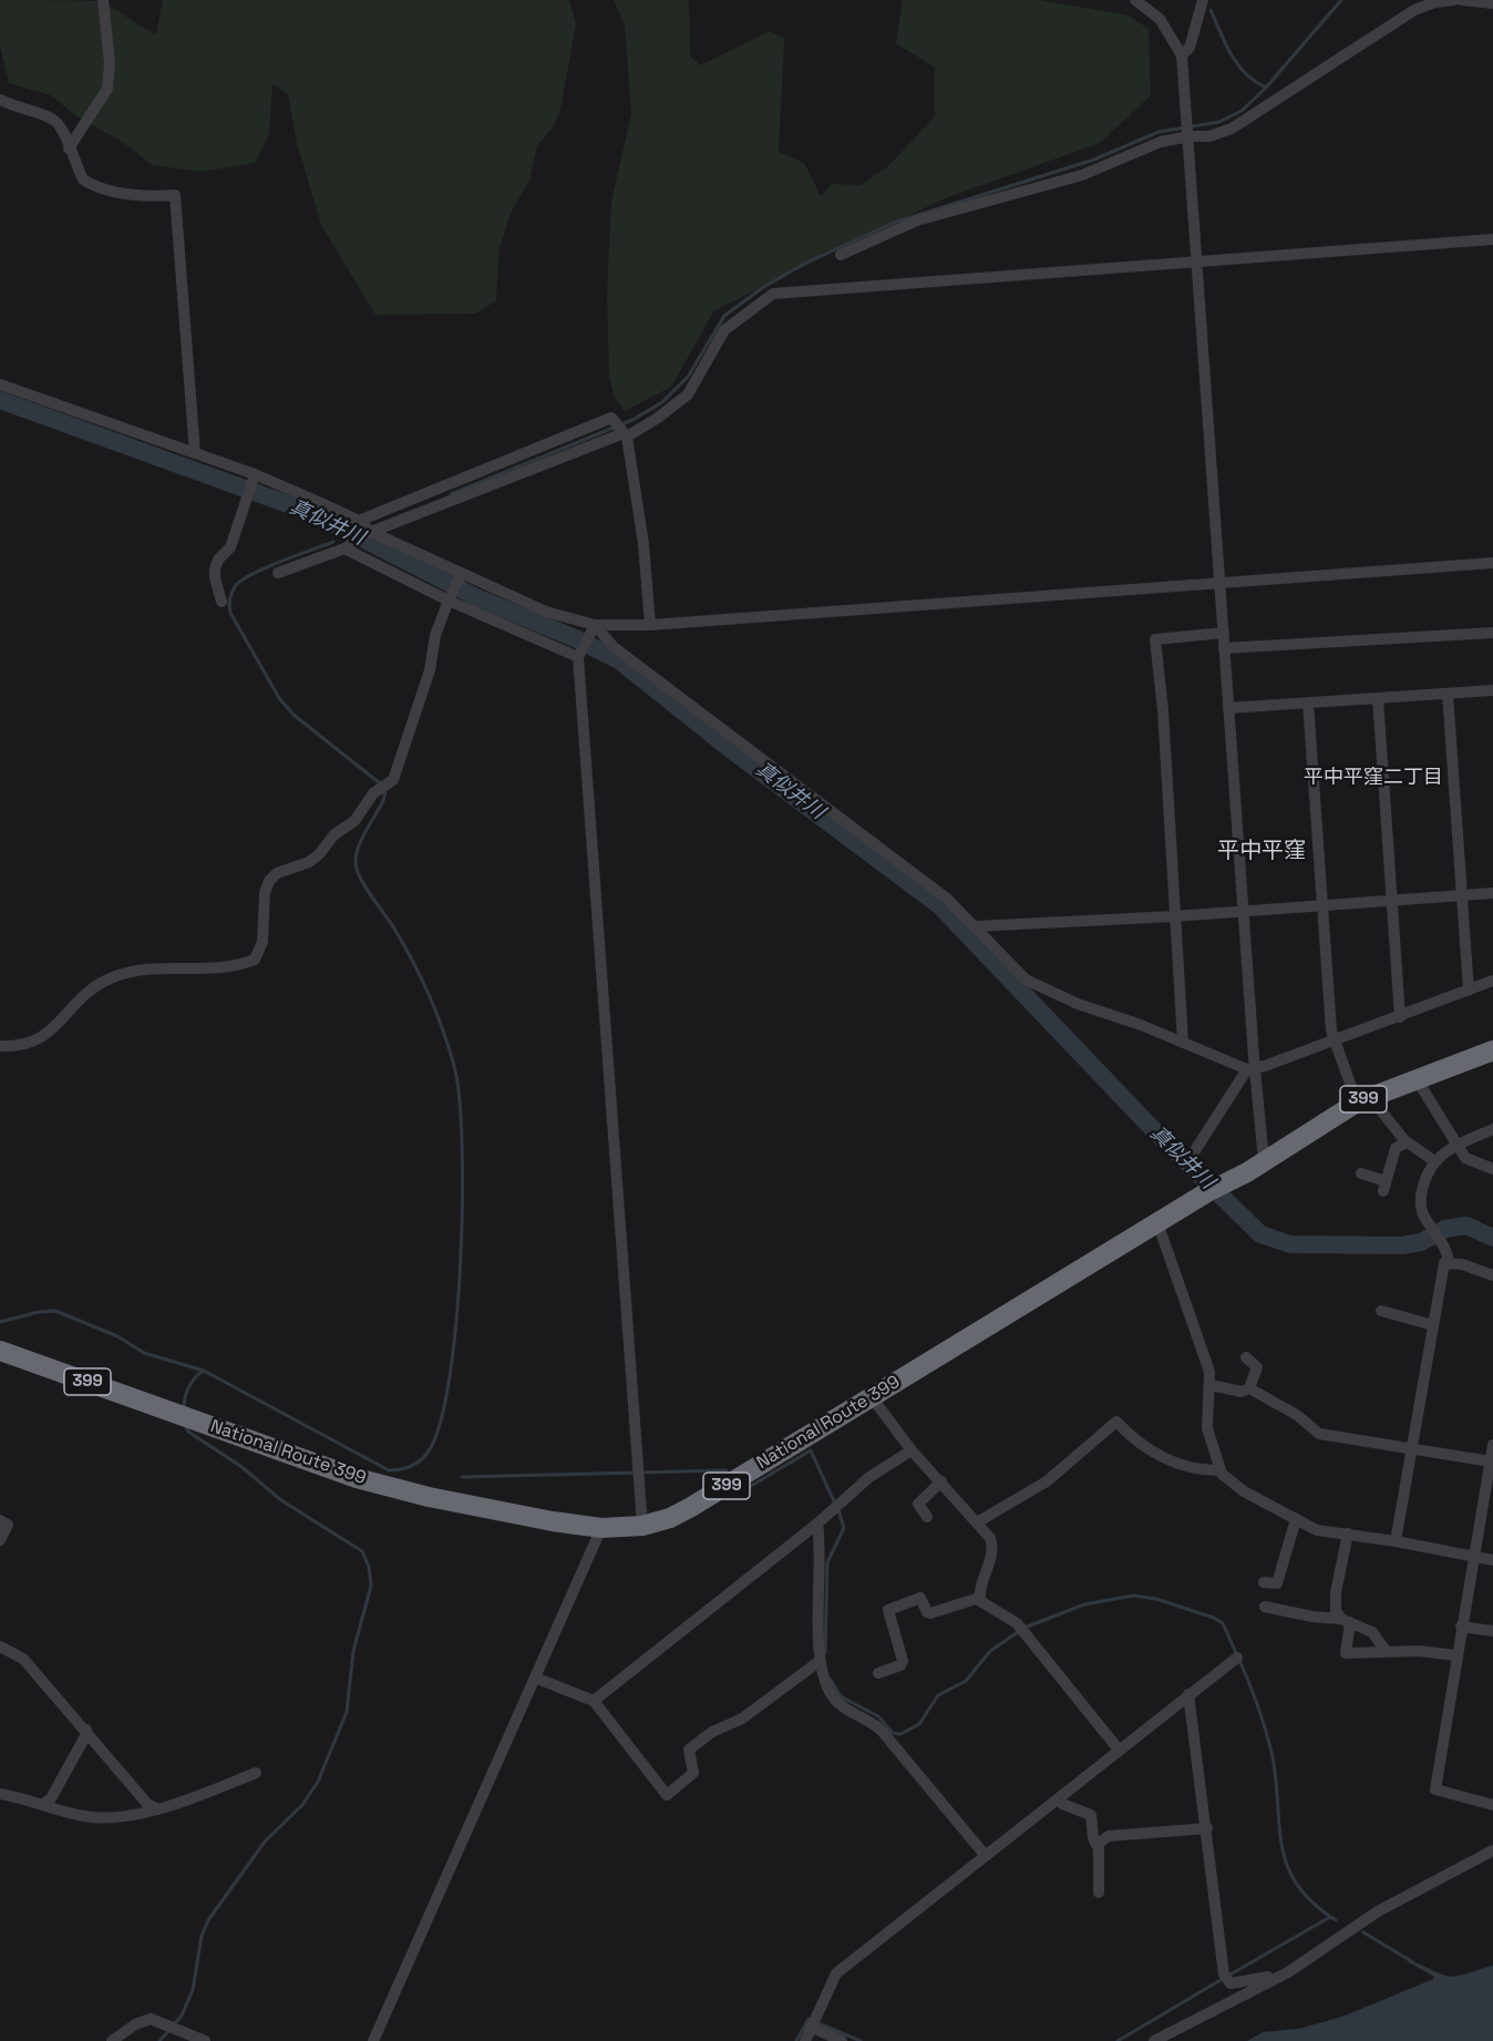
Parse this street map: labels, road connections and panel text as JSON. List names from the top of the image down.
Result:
{
  "streets": {
    "highway": ["399", "National Route 399"]
  },
  "districts": ["平中平窪二丁目", "平中平窪"],
  "water": ["真似井川"]
}
